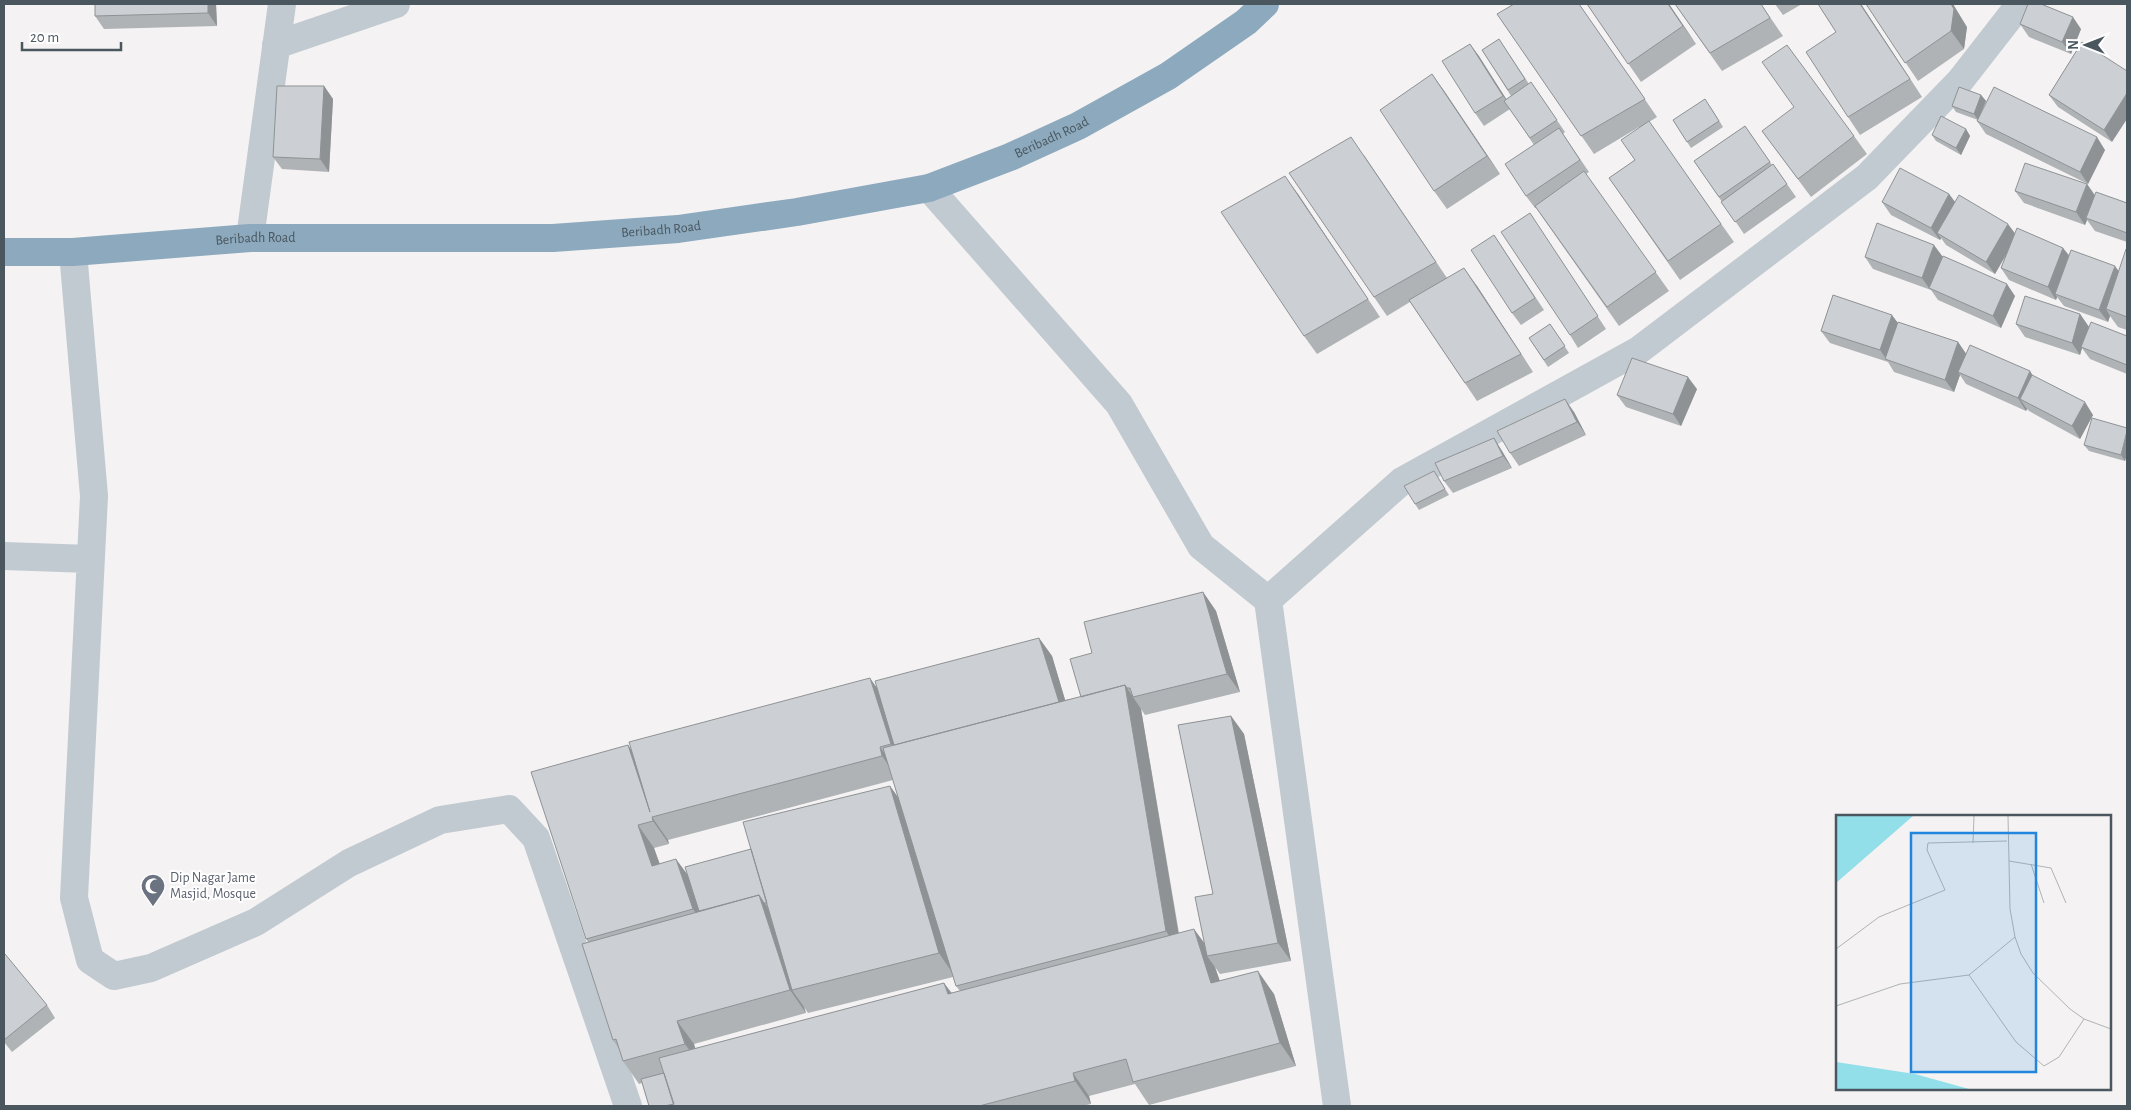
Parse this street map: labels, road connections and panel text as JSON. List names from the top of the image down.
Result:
{
  "streets": {
    "highway": ["Beribadh Road"]
  },
  "places": {
    "mosque": ["Dip Nagar Jame Masjid, Mosque"]
  },
  "scale_bar": "20 m",
  "north": "left"
}
